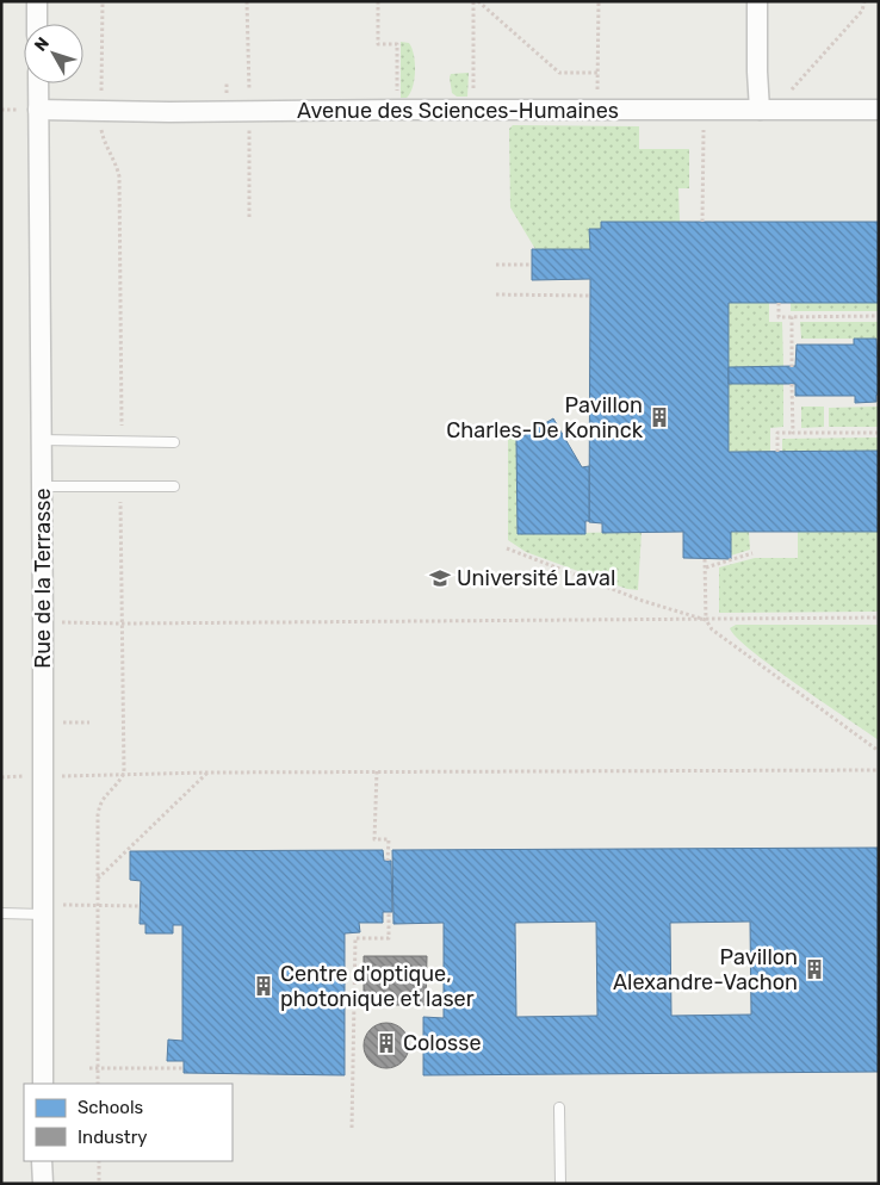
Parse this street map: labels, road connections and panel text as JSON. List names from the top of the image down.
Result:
{
  "streets": {
    "street": ["Avenue des Sciences-Humaines", "Rue de la Terrasse"]
  },
  "crossings": [
    ["Avenue des Sciences-Humaines", "Rue de la Terrasse"]
  ],
  "places": {
    "building": [
      "Pavillon Charles-De Koninck",
      "Pavillon Alexandre-Vachon",
      "Centre d'optique, photonique et laser",
      "Colosse"
    ],
    "school or university": ["Université Laval"]
  },
  "legend": ["Schools", "Industry"],
  "north": "top left"
}
